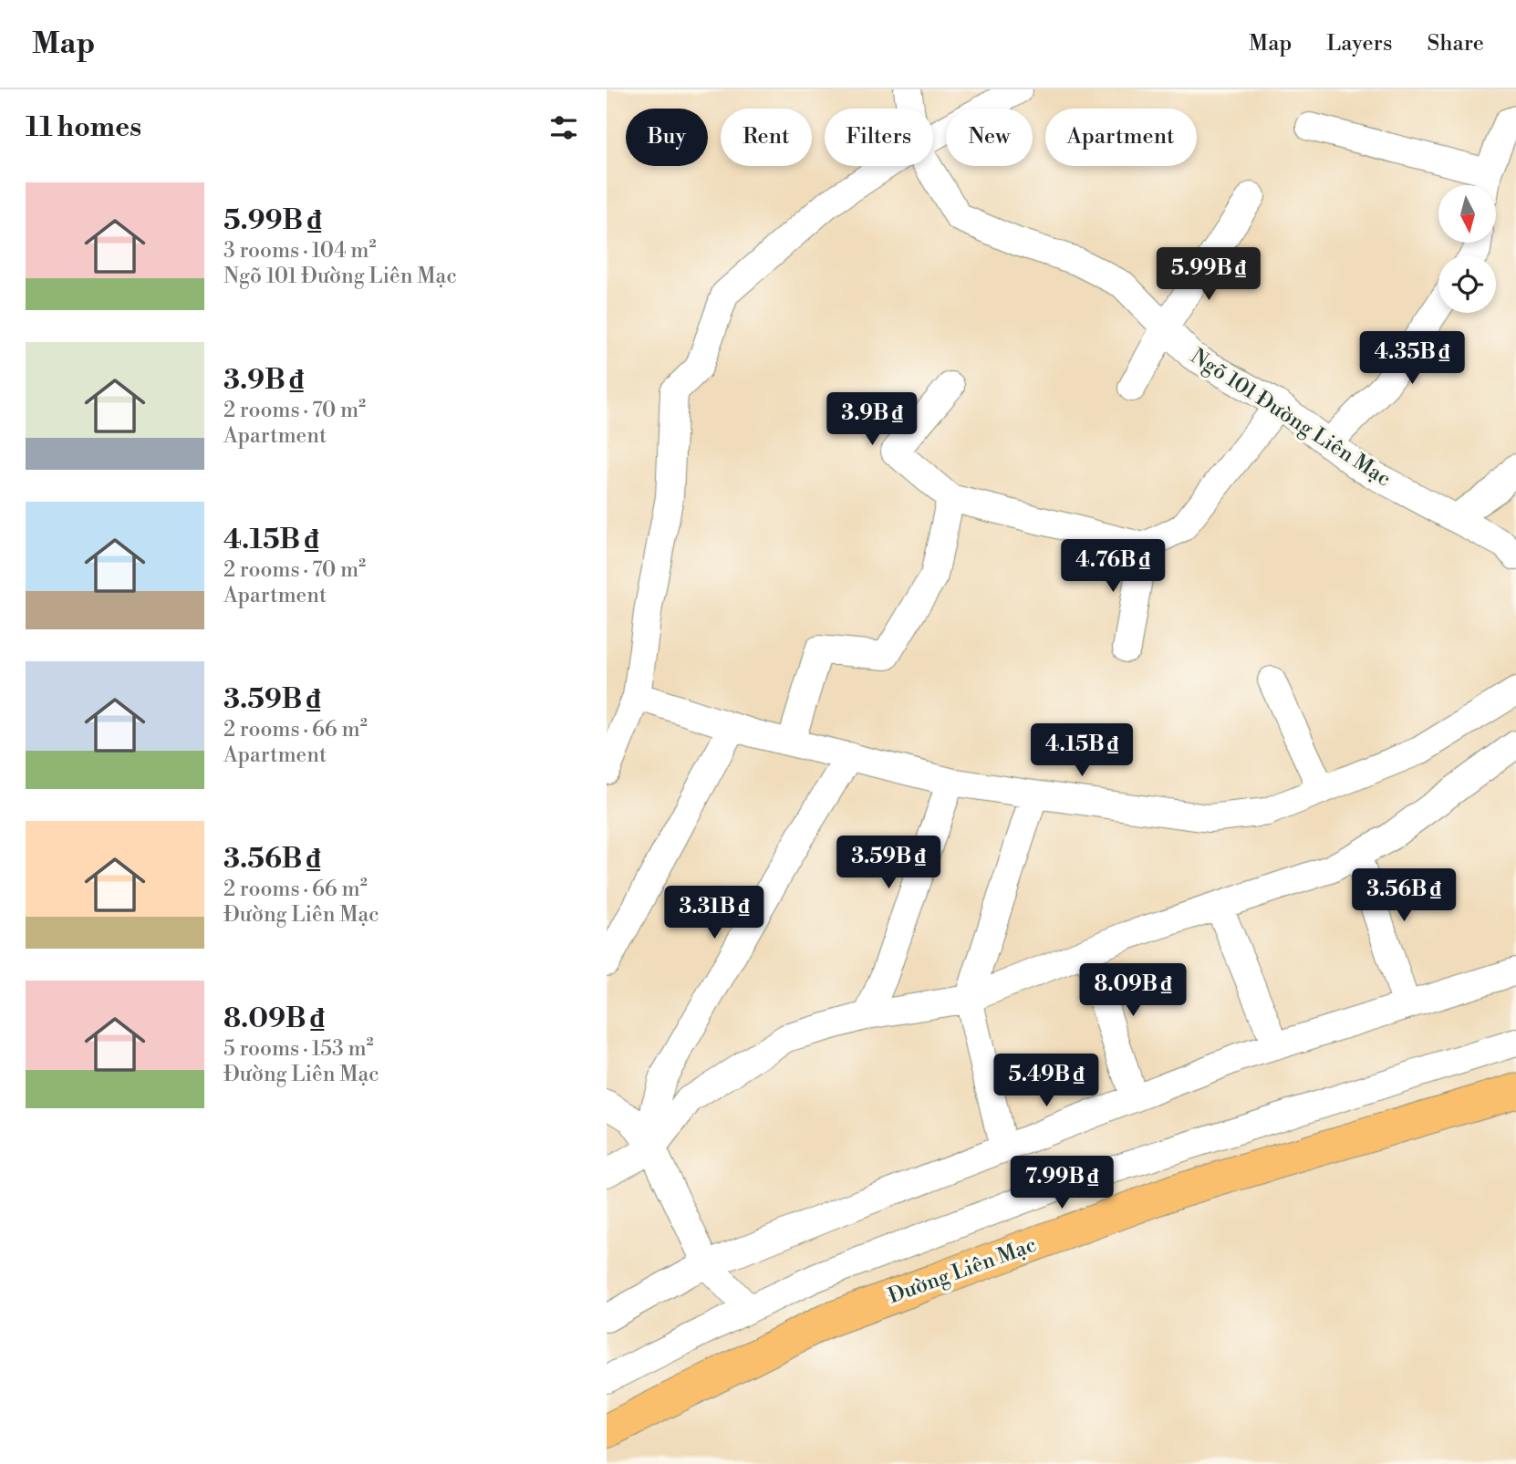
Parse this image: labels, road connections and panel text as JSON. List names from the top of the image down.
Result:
{
  "streets": {
    "main road": ["Đường Liên Mạc"],
    "street": ["Ngõ 101 Đường Liên Mạc"]
  },
  "north": "bottom",
  "page": {
    "header": "Map",
    "nav": ["Map", "Layers", "Share"],
    "heading": "11 homes",
    "chip": [
      "Buy",
      "Rent",
      "Filters",
      "New",
      "Apartment"
    ],
    "list": [
      {
        "name": "5.99B ₫",
        "note": "3 rooms · 104 m² · Ngõ 101 Đường Liên Mạc"
      },
      {
        "name": "3.9B ₫",
        "note": "2 rooms · 70 m² · Apartment"
      },
      {
        "name": "4.15B ₫",
        "note": "2 rooms · 70 m² · Apartment"
      },
      {
        "name": "3.59B ₫",
        "note": "2 rooms · 66 m² · Apartment"
      },
      {
        "name": "3.56B ₫",
        "note": "2 rooms · 66 m² · Đường Liên Mạc"
      },
      {
        "name": "8.09B ₫",
        "note": "5 rooms · 153 m² · Đường Liên Mạc"
      }
    ],
    "price": [
      "5.99B ₫",
      "4.35B ₫",
      "3.9B ₫",
      "4.76B ₫",
      "4.15B ₫",
      "3.59B ₫",
      "3.56B ₫",
      "3.31B ₫",
      "8.09B ₫",
      "5.49B ₫",
      "7.99B ₫"
    ]
  }
}
